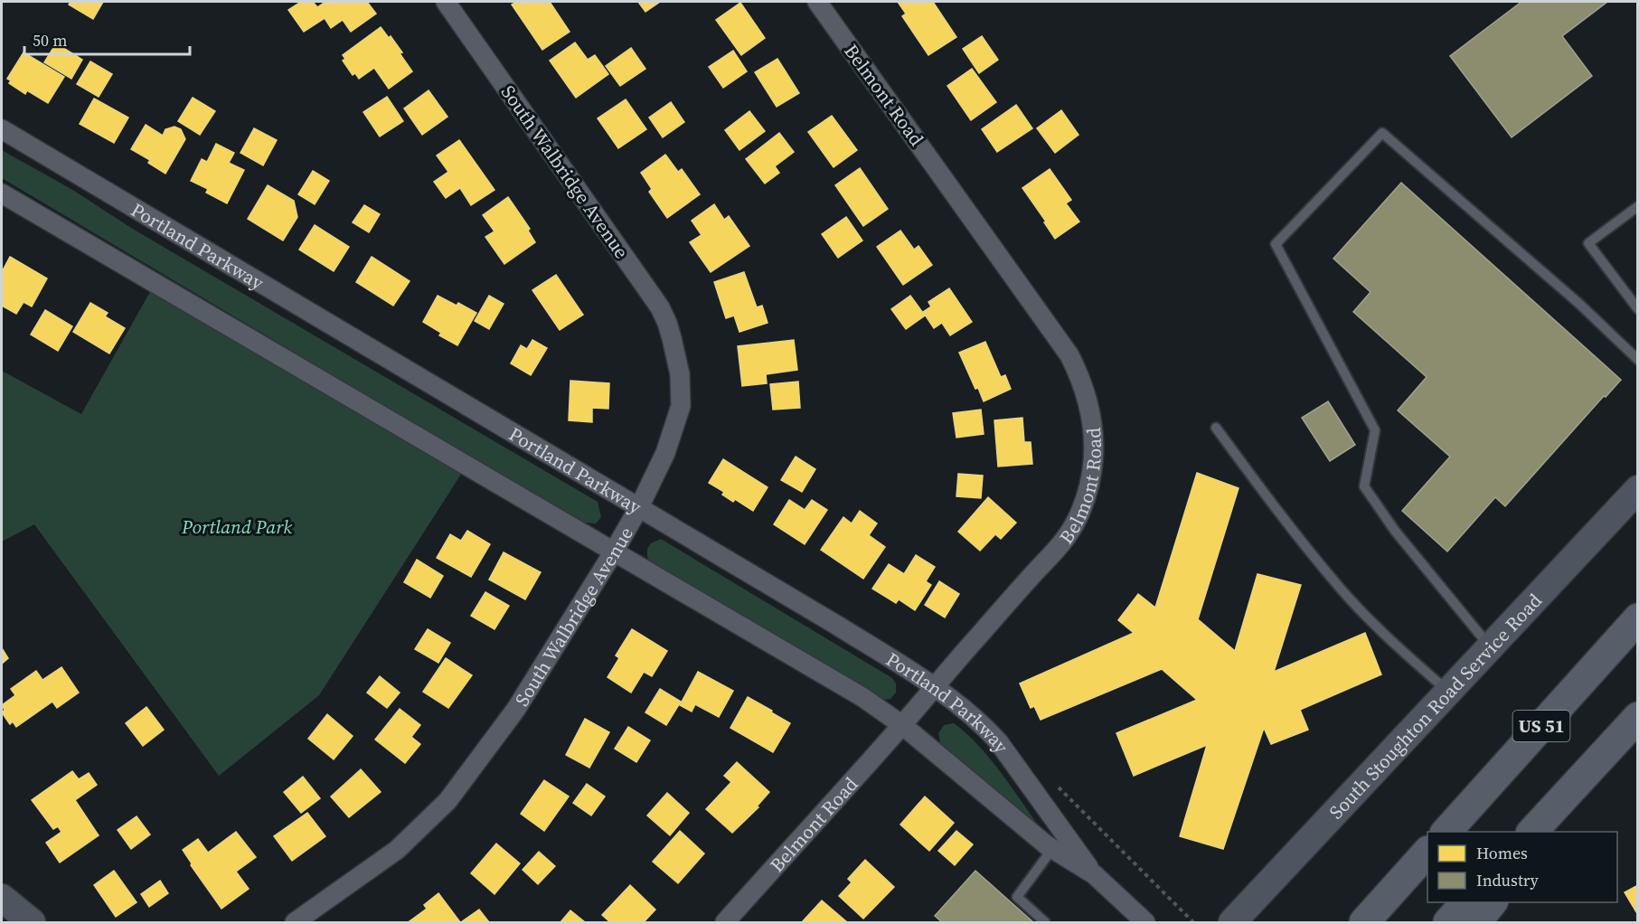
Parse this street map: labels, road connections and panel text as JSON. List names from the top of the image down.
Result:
{
  "streets": {
    "main road": ["US 51"],
    "street": [
      "Belmont Road",
      "South Walbridge Avenue",
      "Portland Parkway",
      "South Stoughton Road Service Road"
    ]
  },
  "crossings": [
    ["Belmont Road", "Portland Parkway"],
    ["South Walbridge Avenue", "Portland Parkway"]
  ],
  "parks": ["Portland Park"],
  "legend": ["Homes", "Industry"],
  "scale_bar": "50 m"
}
